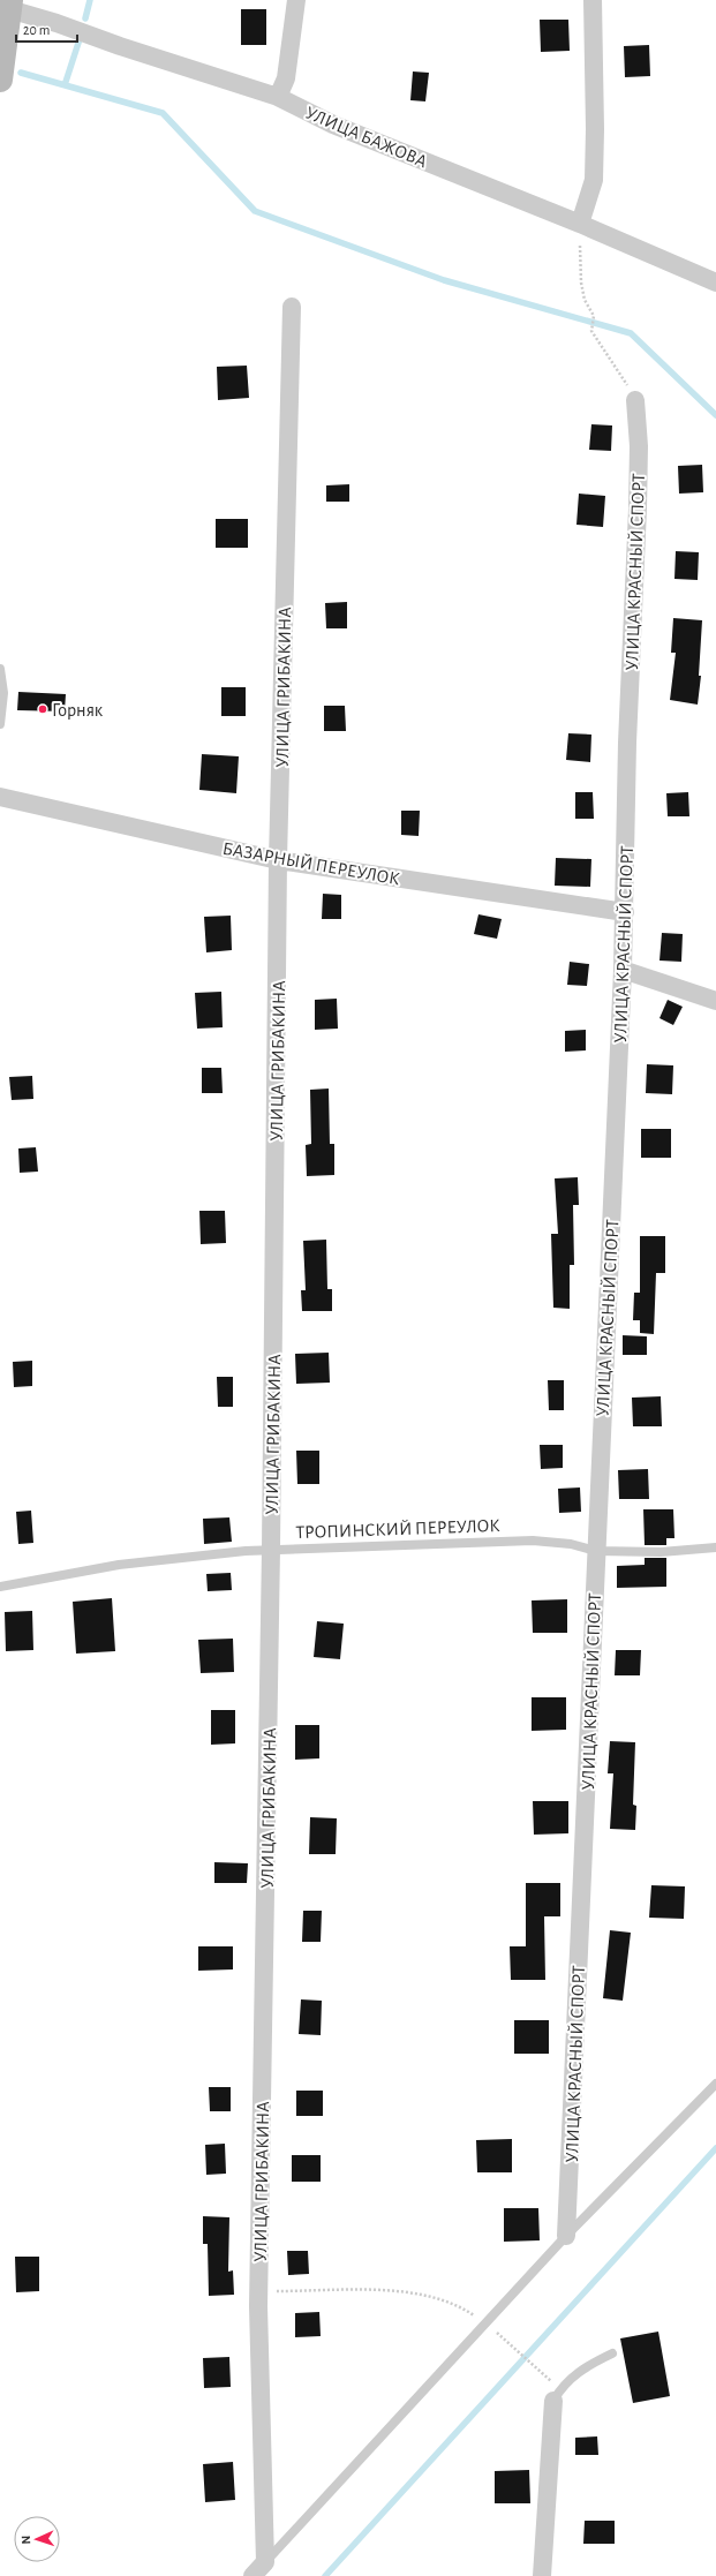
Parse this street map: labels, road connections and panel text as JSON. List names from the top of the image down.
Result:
{
  "streets": {
    "street": [
      "УЛИЦА БАЖОВА",
      "УЛИЦА КРАСНЫЙ СПОРТ",
      "УЛИЦА ГРИБАКИНА",
      "БАЗАРНЫЙ ПЕРЕУЛОК"
    ],
    "lane": ["ТРОПИНСКИЙ ПЕРЕУЛОК"]
  },
  "crossings": [
    ["УЛИЦА КРАСНЫЙ СПОРТ", "БАЗАРНЫЙ ПЕРЕУЛОК"],
    ["УЛИЦА КРАСНЫЙ СПОРТ", "ТРОПИНСКИЙ ПЕРЕУЛОК"],
    ["УЛИЦА ГРИБАКИНА", "БАЗАРНЫЙ ПЕРЕУЛОК"],
    ["УЛИЦА ГРИБАКИНА", "ТРОПИНСКИЙ ПЕРЕУЛОК"]
  ],
  "places": ["Горняк"],
  "scale_bar": "20 m",
  "north": "left"
}
